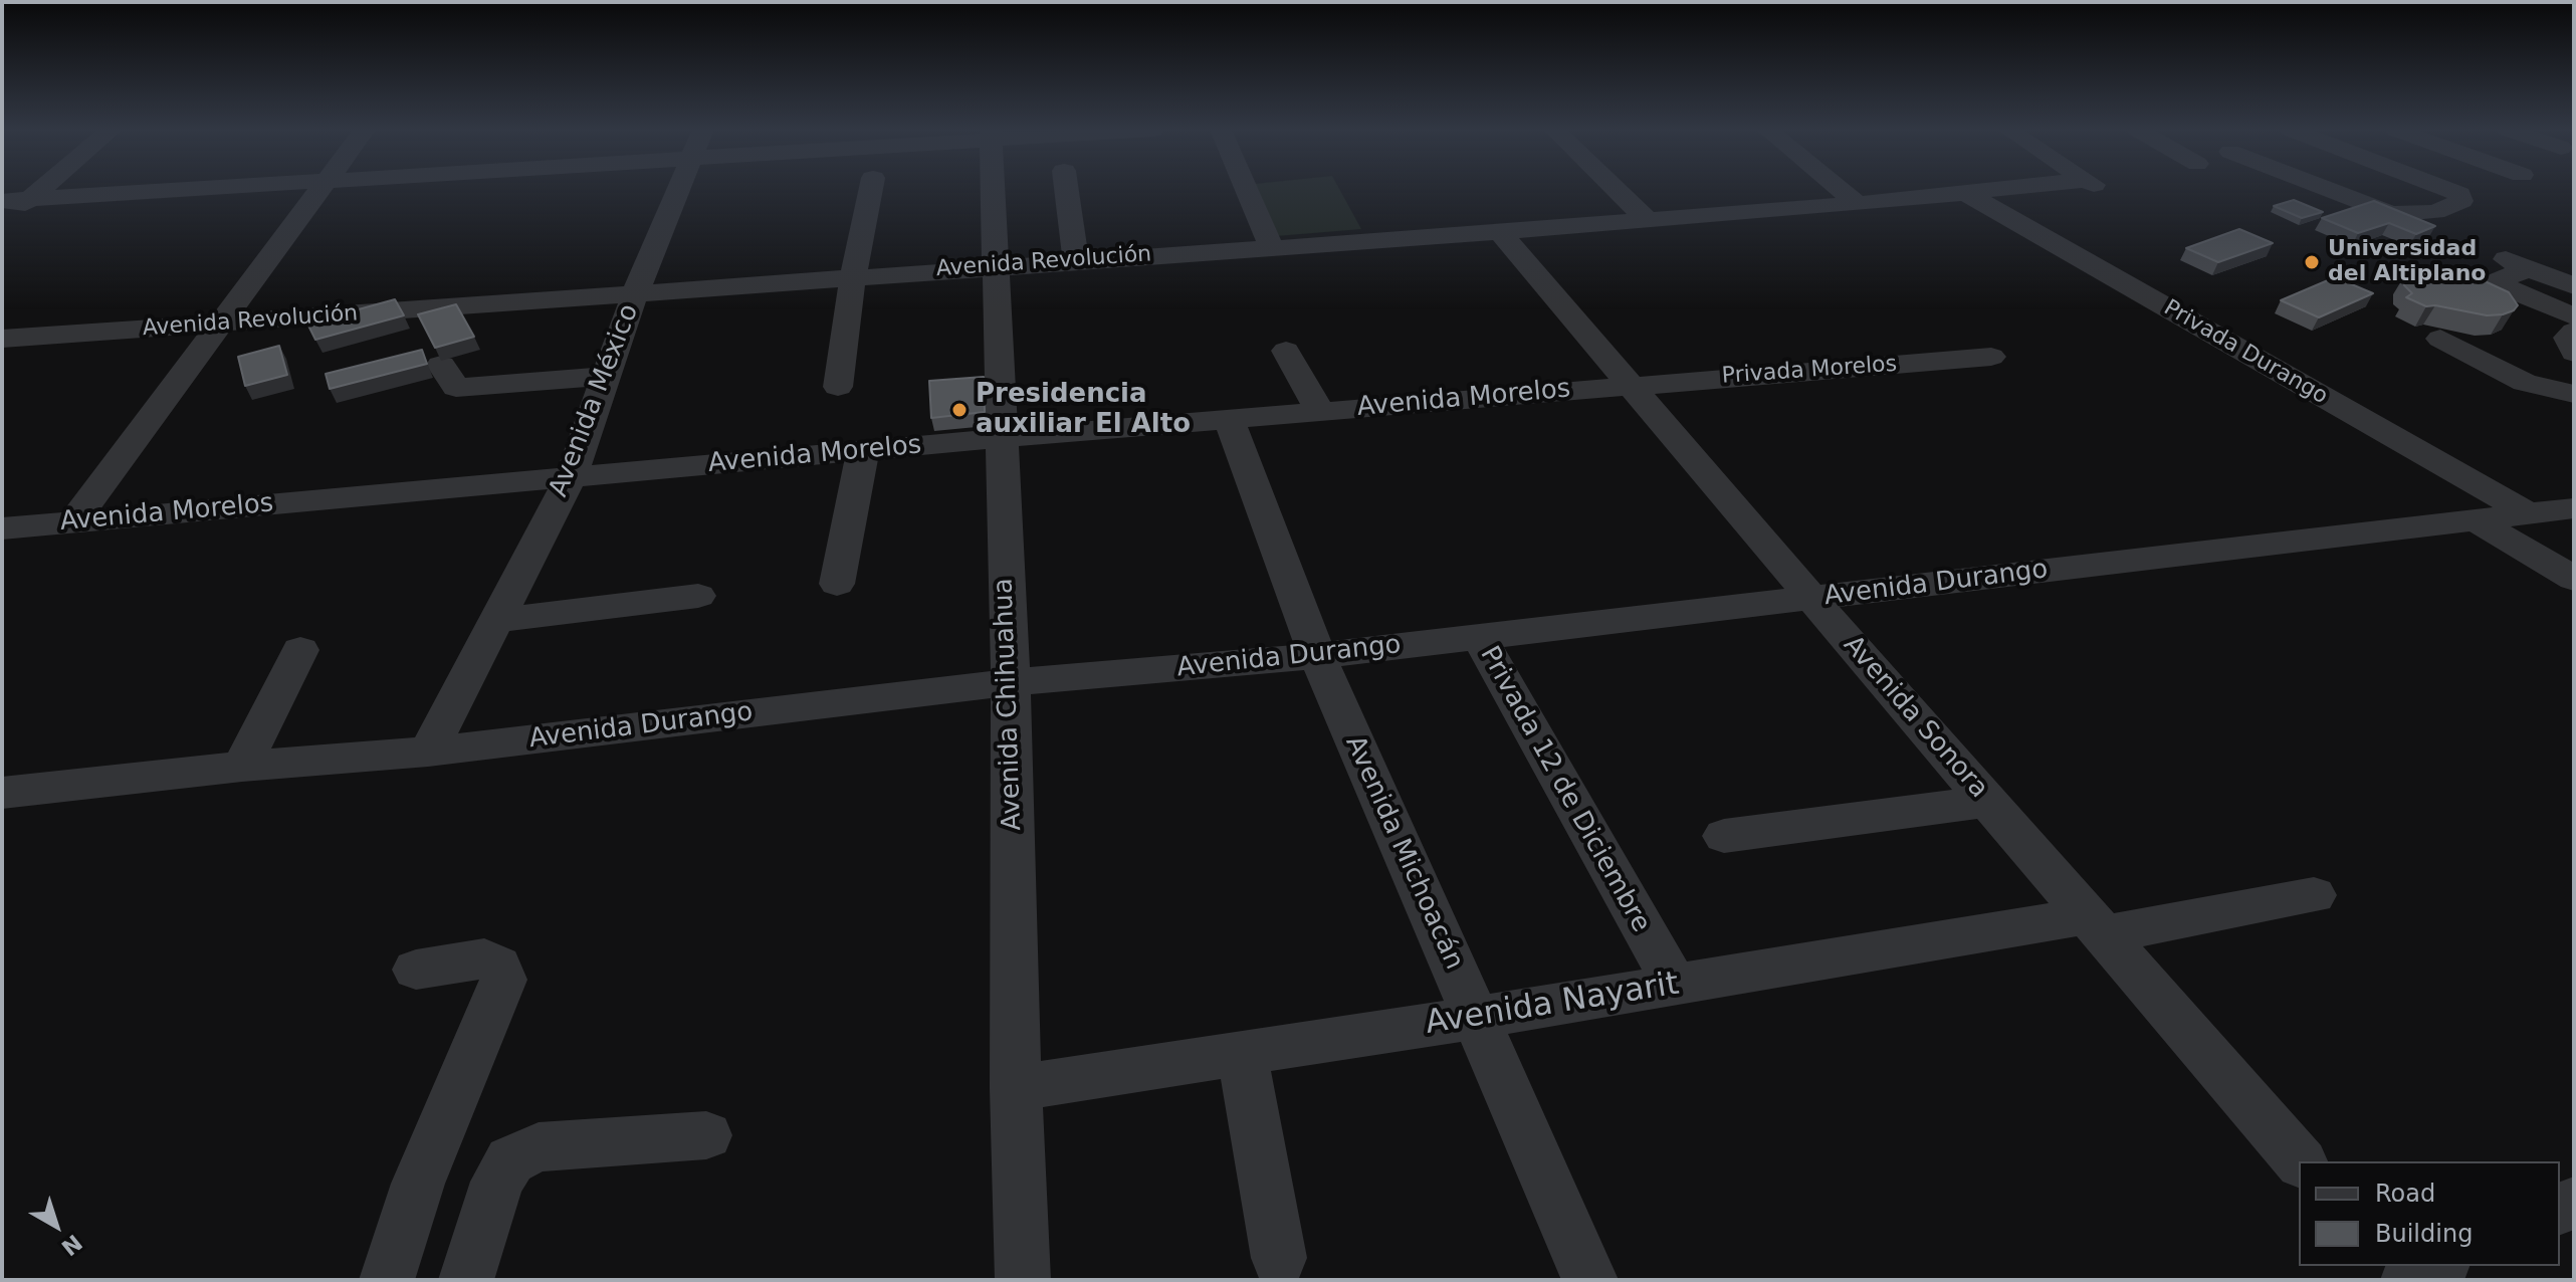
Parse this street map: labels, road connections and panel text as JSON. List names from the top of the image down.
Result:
{
  "streets": {
    "street": [
      "Avenida Revolución",
      "Privada Durango",
      "Privada Morelos",
      "Avenida Morelos",
      "Avenida México",
      "Avenida Durango",
      "Avenida Chihuahua",
      "Avenida Sonora",
      "Privada 12 de Diciembre",
      "Avenida Michoacán",
      "Avenida Nayarit"
    ]
  },
  "crossings": [
    ["Avenida Revolución", "Privada Durango"],
    ["Avenida Revolución", "Avenida México"],
    ["Avenida Revolución", "Avenida Chihuahua"],
    ["Avenida Revolución", "Avenida Sonora"],
    ["Privada Durango", "Avenida Durango"],
    ["Privada Morelos", "Avenida Morelos"],
    ["Privada Morelos", "Avenida Sonora"],
    ["Avenida Morelos", "Avenida México"],
    ["Avenida Morelos", "Avenida Chihuahua"],
    ["Avenida Morelos", "Avenida Sonora"],
    ["Avenida Morelos", "Avenida Michoacán"],
    ["Avenida México", "Avenida Durango"],
    ["Avenida Durango", "Avenida Chihuahua"],
    ["Avenida Durango", "Avenida Sonora"],
    ["Avenida Durango", "Privada 12 de Diciembre"],
    ["Avenida Durango", "Avenida Michoacán"],
    ["Avenida Chihuahua", "Avenida Nayarit"],
    ["Avenida Sonora", "Avenida Nayarit"],
    ["Privada 12 de Diciembre", "Avenida Nayarit"],
    ["Avenida Michoacán", "Avenida Nayarit"]
  ],
  "places": ["Universidad del Altiplano", "Presidencia auxiliar El Alto"],
  "legend": ["Road", "Building"],
  "north": "bottom right"
}
